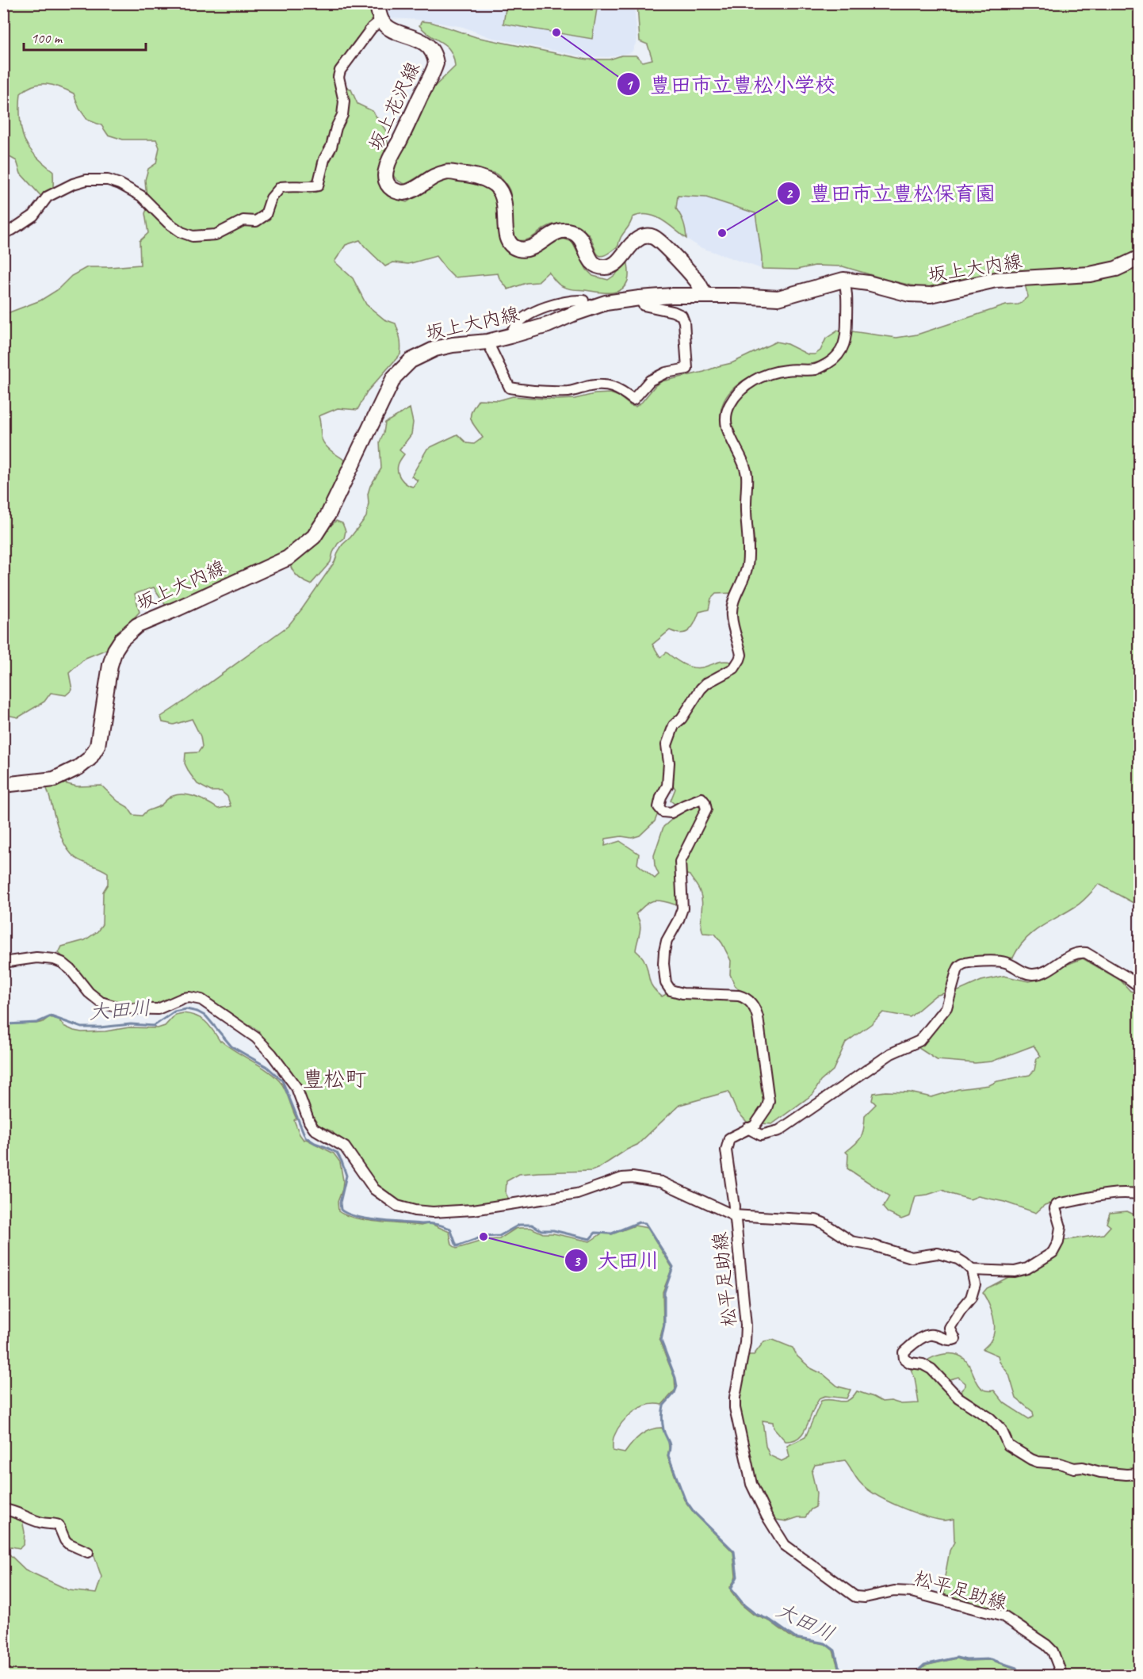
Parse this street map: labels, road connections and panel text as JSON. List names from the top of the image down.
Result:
{
  "streets": {
    "main road": ["坂上花沢線", "坂上大内線"],
    "street": ["松平足助線"]
  },
  "crossings": [
    ["坂上花沢線", "坂上大内線"],
    ["坂上大内線", "松平足助線"]
  ],
  "districts": ["豊松町"],
  "water": ["大田川"],
  "places": ["豊田市立豊松小学校", "豊田市立豊松保育園", "大田川"],
  "scale_bar": "100 m"
}
